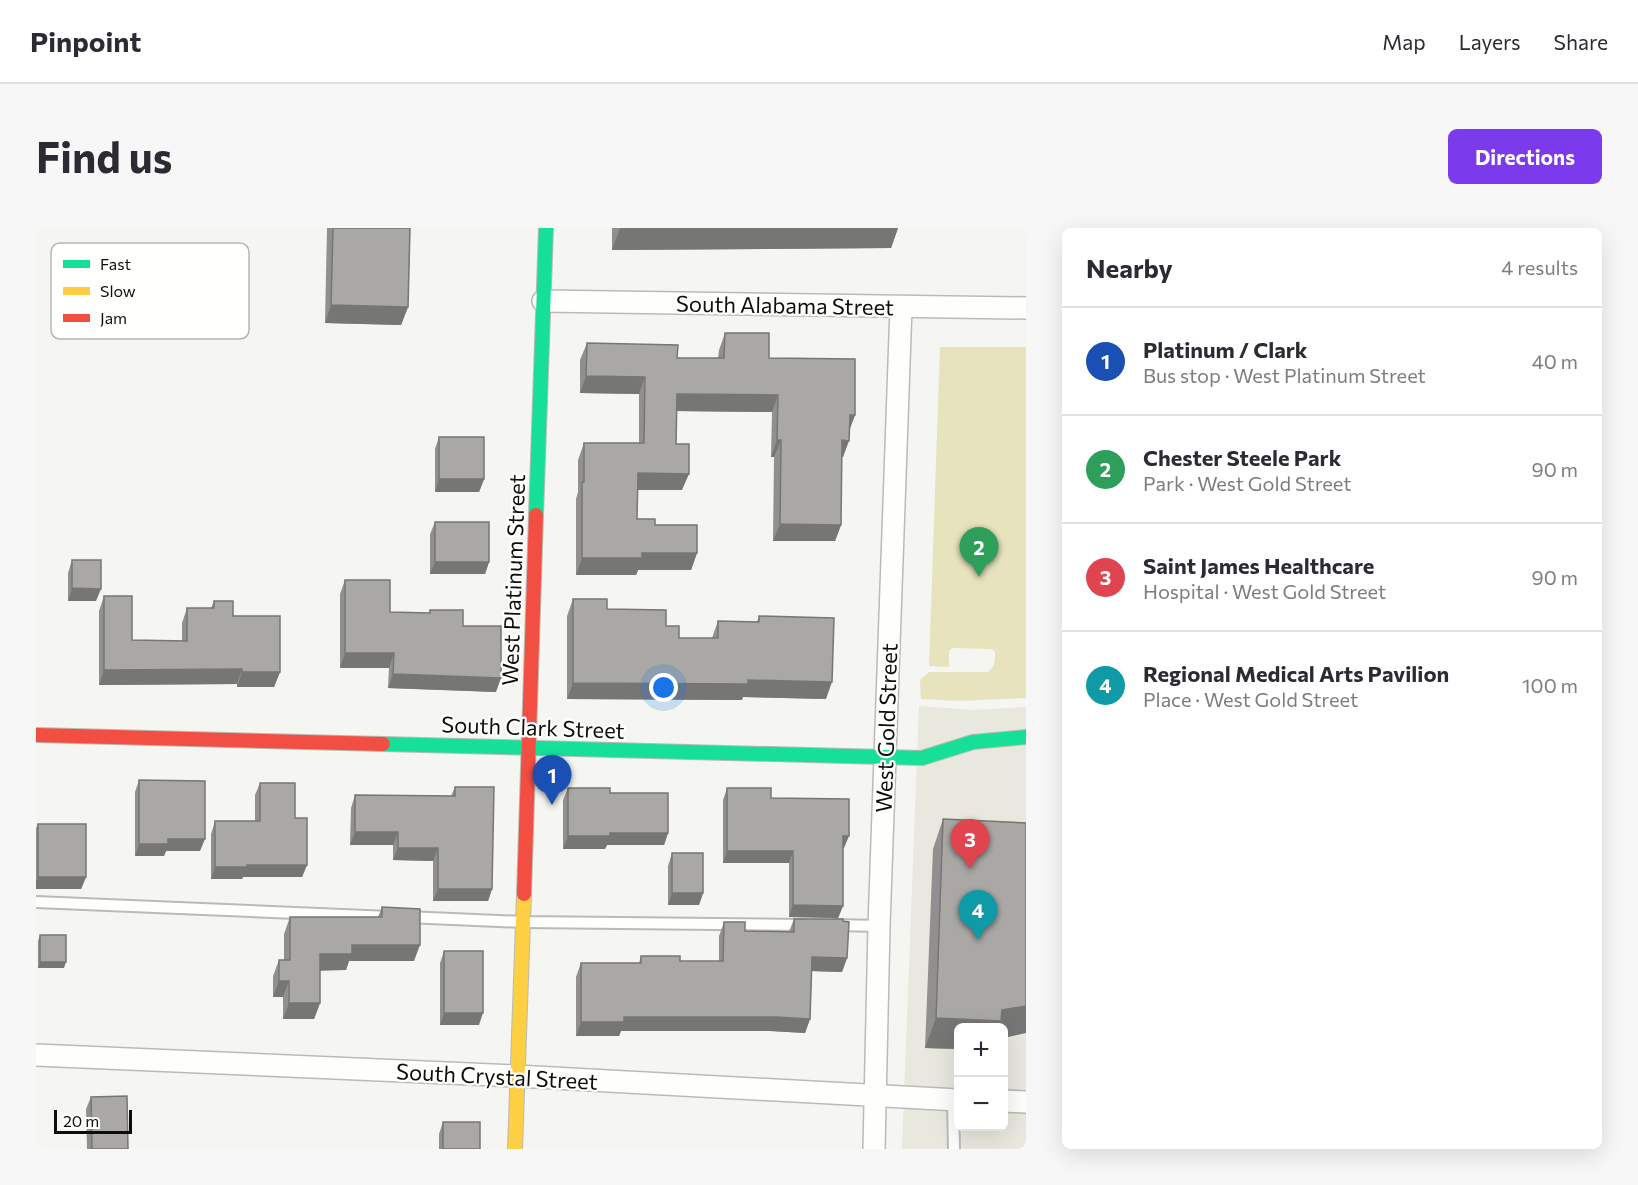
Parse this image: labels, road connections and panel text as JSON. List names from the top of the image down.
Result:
{
  "streets": {
    "street": [
      "South Alabama Street",
      "West Platinum Street",
      "South Clark Street",
      "West Gold Street",
      "South Crystal Street"
    ]
  },
  "crossings": [
    ["South Alabama Street", "West Platinum Street"],
    ["South Alabama Street", "West Gold Street"],
    ["West Platinum Street", "South Clark Street"],
    ["West Platinum Street", "South Crystal Street"],
    ["South Clark Street", "West Gold Street"],
    ["West Gold Street", "South Crystal Street"]
  ],
  "legend": ["Fast", "Slow", "Jam"],
  "scale_bar": "20 m",
  "page": {
    "header": "Pinpoint",
    "nav": ["Map", "Layers", "Share"],
    "buttons": "Directions",
    "title": "Find us",
    "heading": ["Nearby", "4 results"],
    "list": [
      {
        "mark": "1",
        "name": "Platinum / Clark",
        "note": "Bus stop · West Platinum Street",
        "value": "40 m"
      },
      {
        "mark": "2",
        "name": "Chester Steele Park",
        "note": "Park · West Gold Street",
        "value": "90 m"
      },
      {
        "mark": "3",
        "name": "Saint James Healthcare",
        "note": "Hospital · West Gold Street",
        "value": "90 m"
      },
      {
        "mark": "4",
        "name": "Regional Medical Arts Pavilion",
        "note": "Place · West Gold Street",
        "value": "100 m"
      }
    ],
    "pins": [
      "2",
      "1",
      "3",
      "4"
    ],
    "map_buttons": ["+", "−"],
    "scale": "20 m"
  }
}
